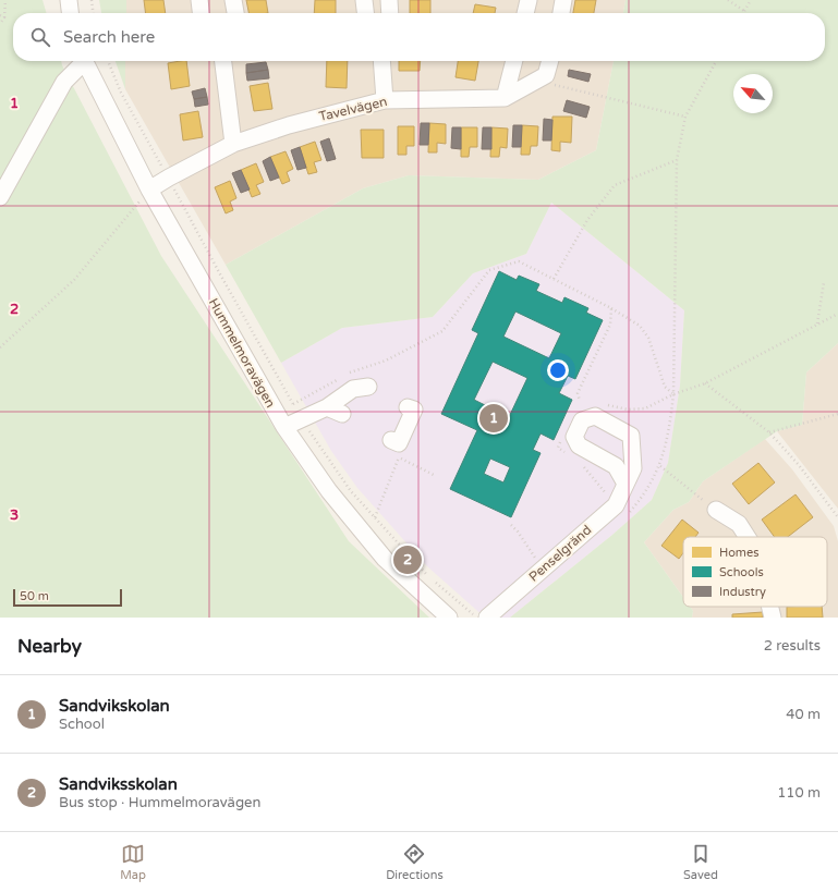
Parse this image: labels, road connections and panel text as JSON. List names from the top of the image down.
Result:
{
  "streets": {
    "street": ["Tavelvägen", "Hummelmoravägen", "Penselgränd"]
  },
  "crossings": [
    ["Tavelvägen", "Hummelmoravägen"]
  ],
  "legend": ["Homes", "Schools", "Industry"],
  "scale_bar": "50 m",
  "north": "top left",
  "page": {
    "search": "Search here",
    "pins": ["1", "2"],
    "scale": "50 m",
    "heading": ["Nearby", "2 results"],
    "list": [
      {
        "mark": "1",
        "name": "Sandvikskolan",
        "note": "School",
        "value": "40 m"
      },
      {
        "mark": "2",
        "name": "Sandviksskolan",
        "note": "Bus stop · Hummelmoravägen",
        "value": "110 m"
      }
    ],
    "nav": ["Map", "Directions", "Saved"]
  },
  "grid": {
    "rows": ["1", "2", "3"]
  }
}
